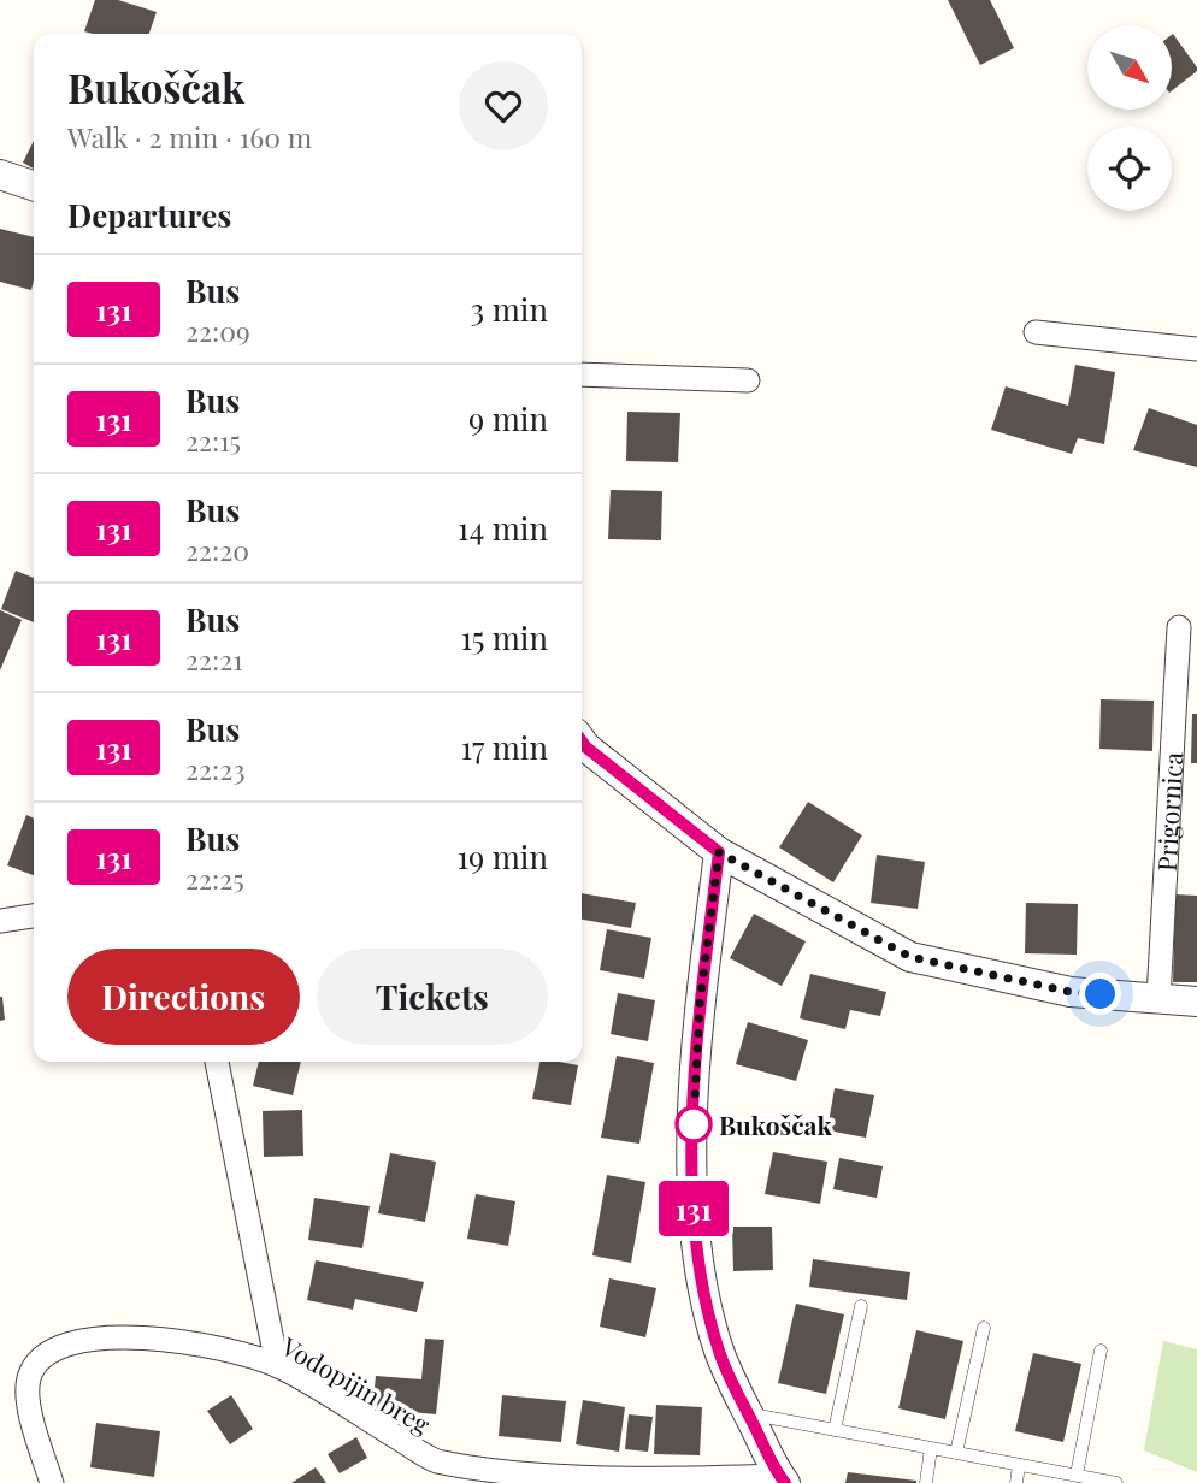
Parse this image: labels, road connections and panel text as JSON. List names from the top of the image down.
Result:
{
  "streets": {
    "street": ["Prigornica", "Vodopijin breg"]
  },
  "places": ["Bukoščak"],
  "lines": ["bus line 131"],
  "north": "bottom right",
  "page": {
    "on_map": "131",
    "heading": [
      ["Bukoščak", "Walk · 2 min · 160 m"],
      "Departures"
    ],
    "list": [
      {
        "mark": "131",
        "name": "Bus",
        "note": "22:09",
        "value": "3 min"
      },
      {
        "mark": "131",
        "name": "Bus",
        "note": "22:15",
        "value": "9 min"
      },
      {
        "mark": "131",
        "name": "Bus",
        "note": "22:20",
        "value": "14 min"
      },
      {
        "mark": "131",
        "name": "Bus",
        "note": "22:21",
        "value": "15 min"
      },
      {
        "mark": "131",
        "name": "Bus",
        "note": "22:23",
        "value": "17 min"
      },
      {
        "mark": "131",
        "name": "Bus",
        "note": "22:25",
        "value": "19 min"
      }
    ],
    "buttons": ["Directions", "Tickets"]
  }
}
